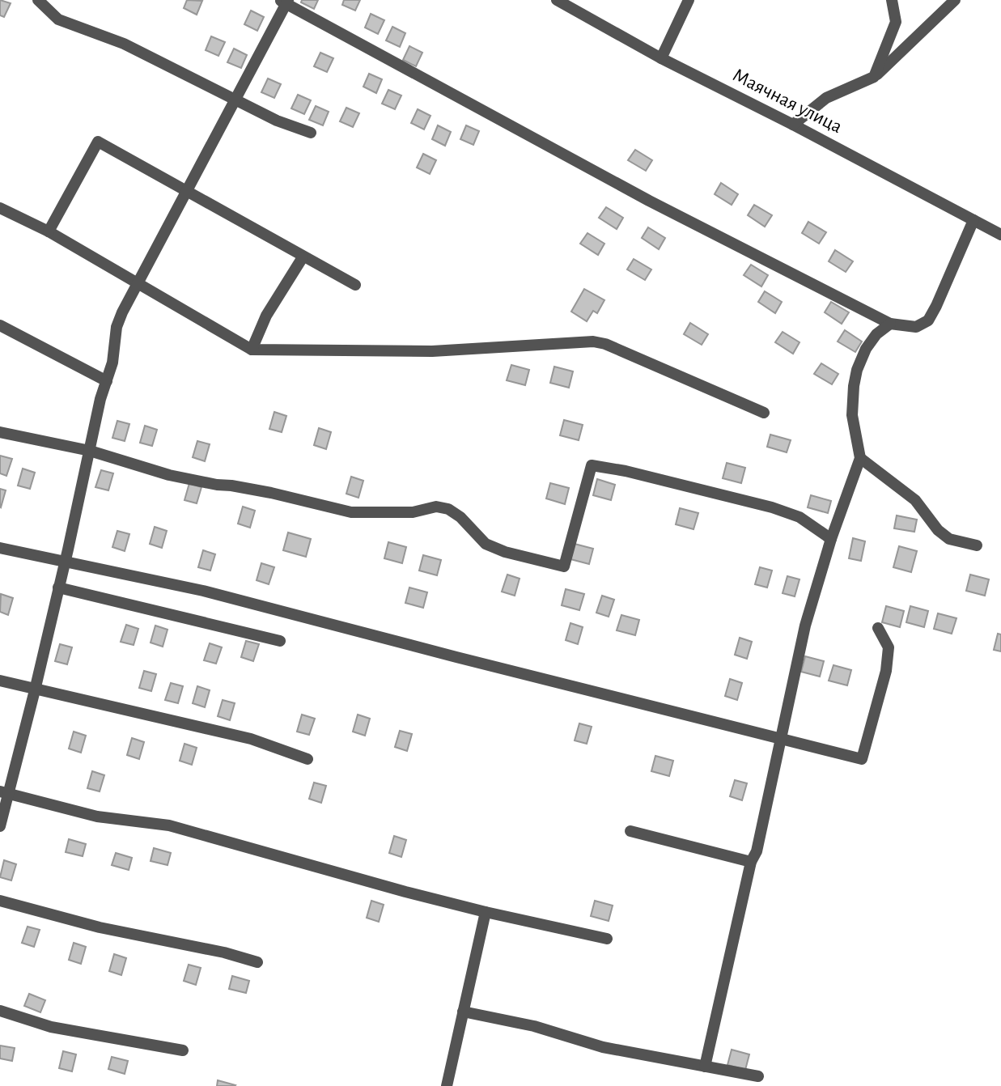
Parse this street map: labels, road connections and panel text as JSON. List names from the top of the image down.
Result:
{
  "streets": {
    "street": ["Маячная улица"]
  }
}
